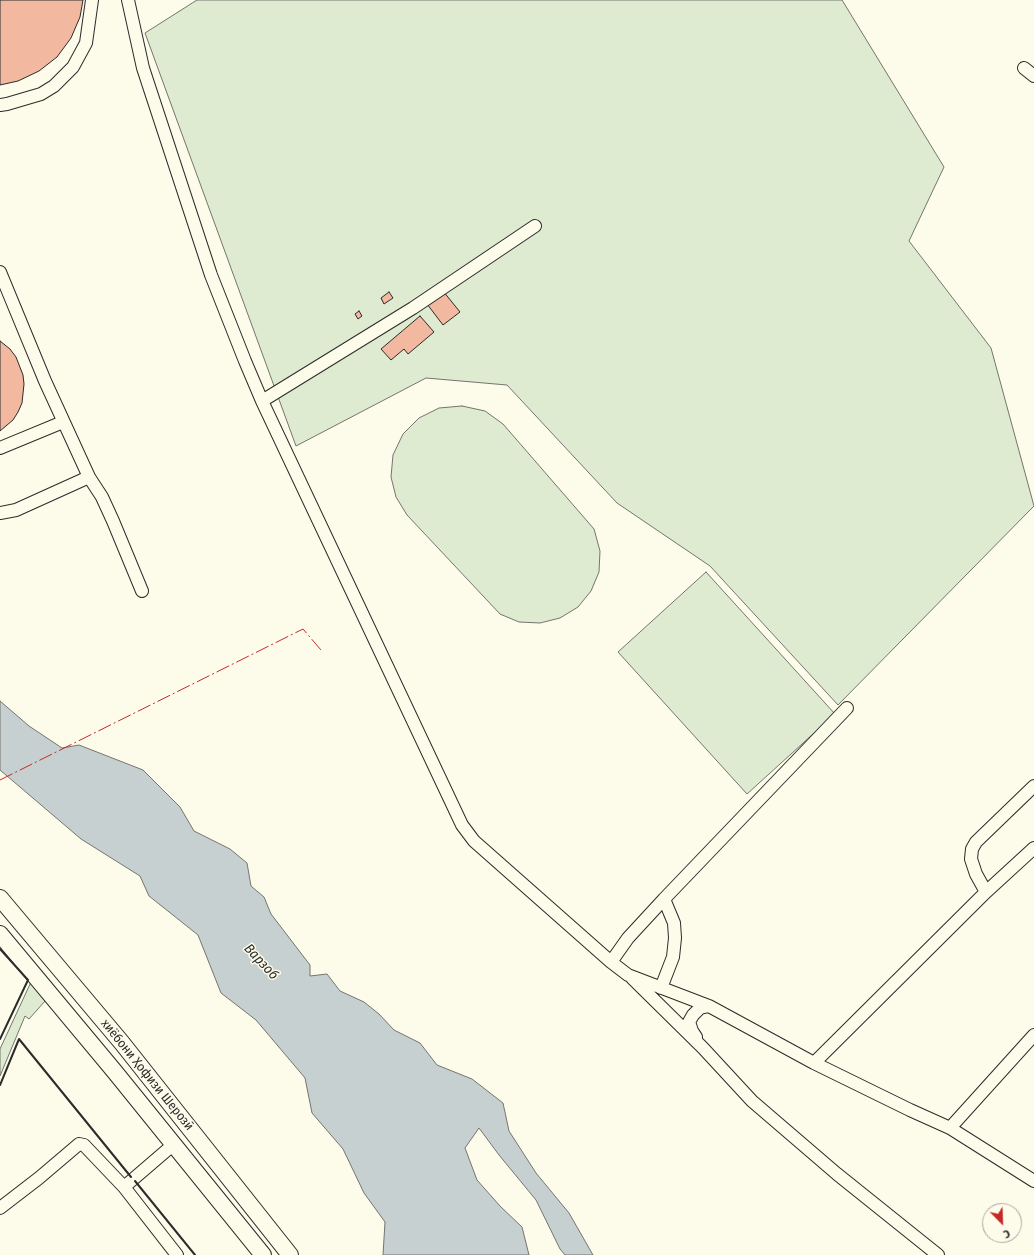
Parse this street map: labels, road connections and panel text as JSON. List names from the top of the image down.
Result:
{
  "streets": {
    "main road": ["хиёбони Ҳофизи Шерозӣ"]
  },
  "water": ["Варзоб"],
  "north": "bottom right"
}
